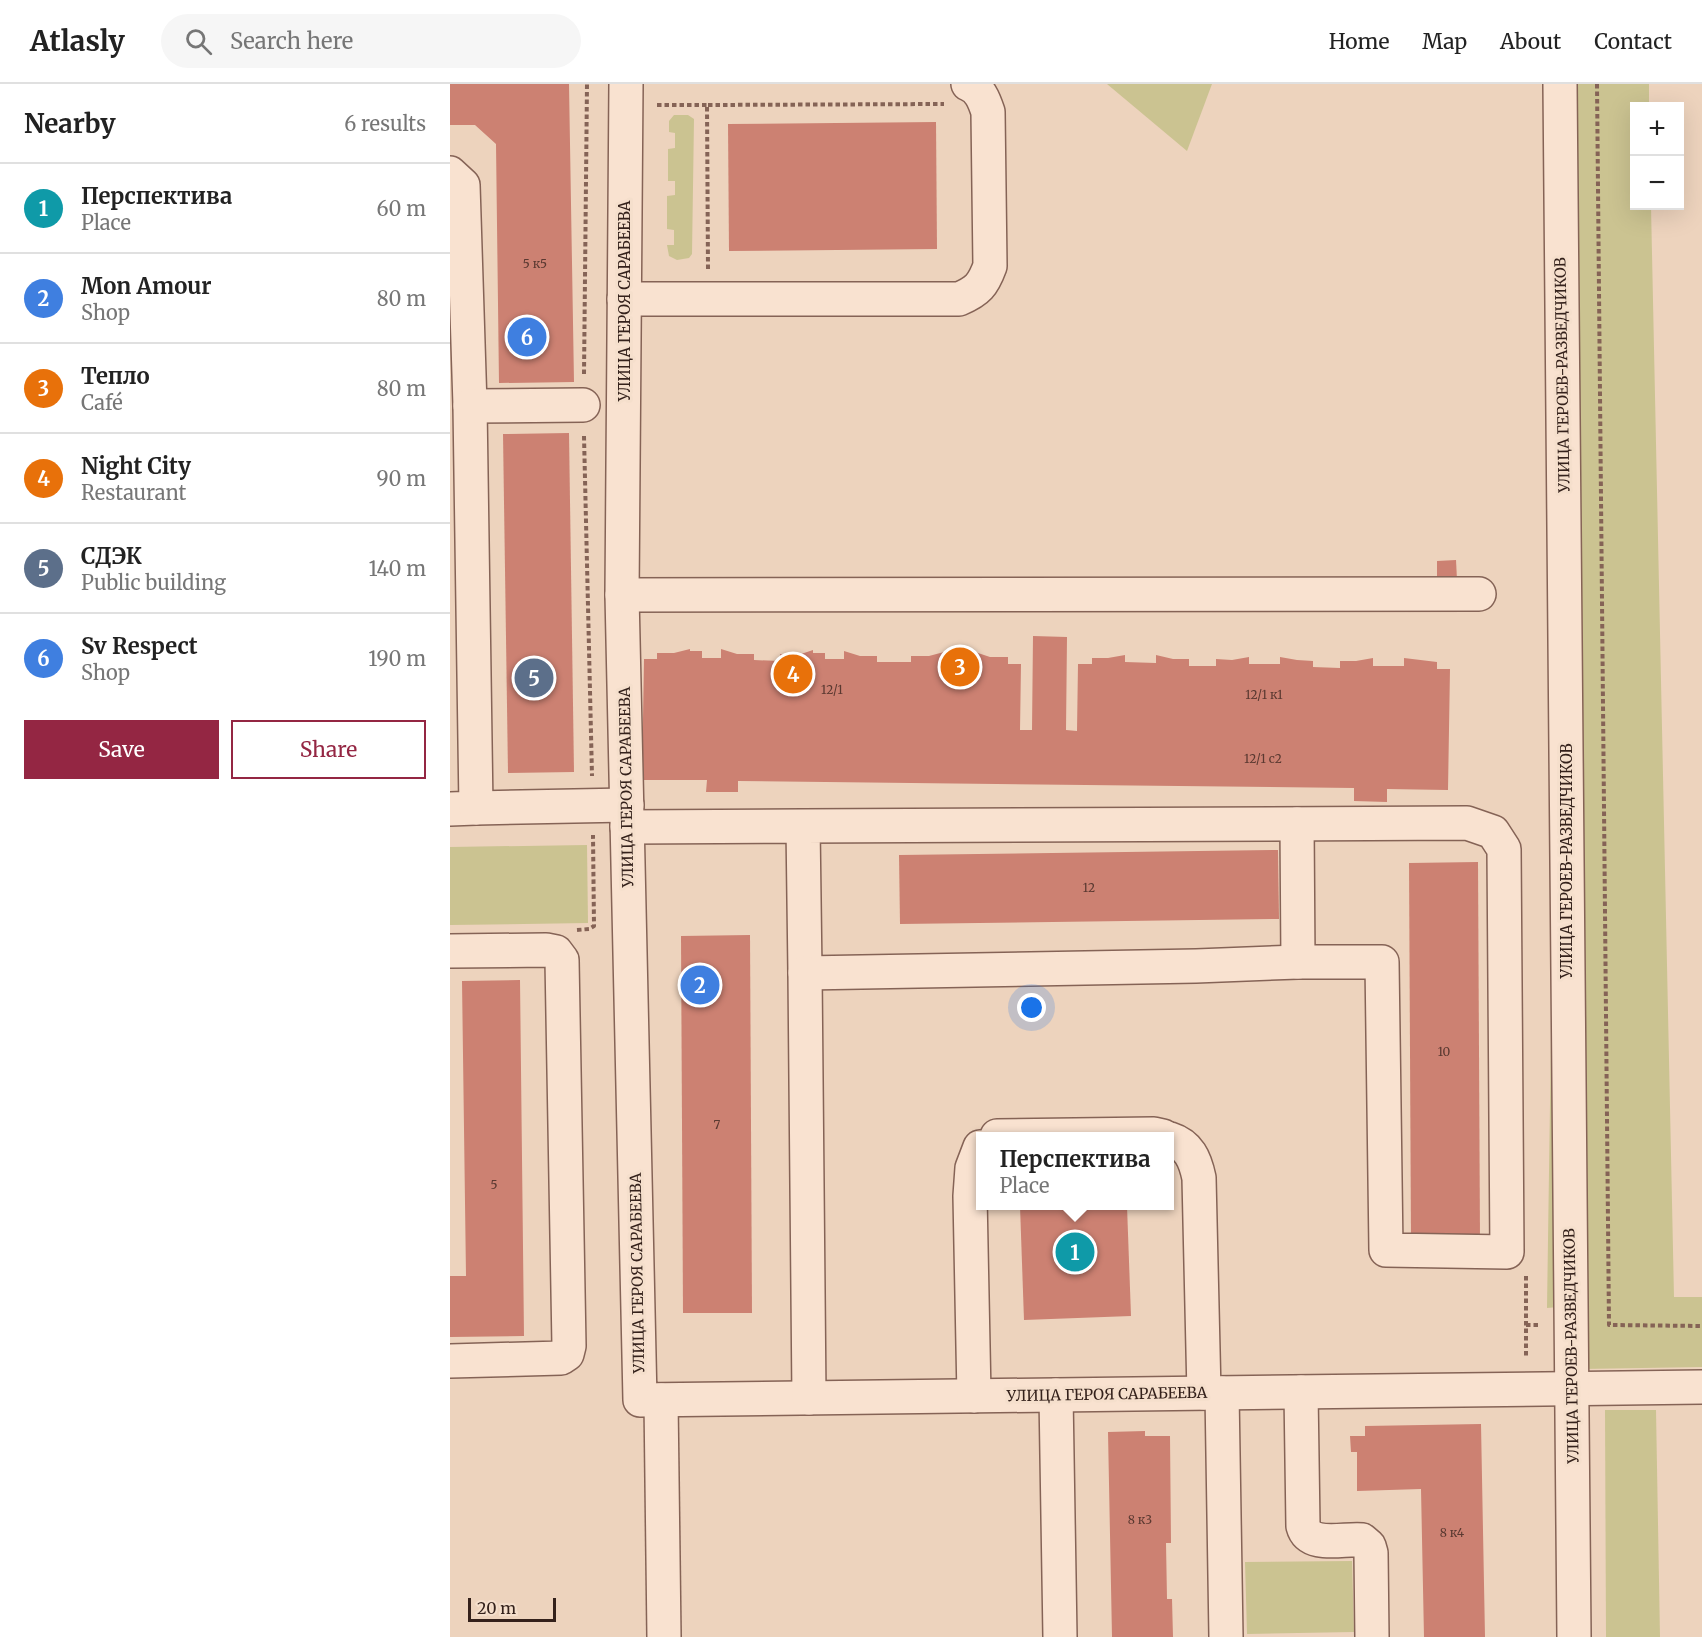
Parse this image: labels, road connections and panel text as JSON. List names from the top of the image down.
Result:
{
  "streets": {
    "street": ["УЛИЦА ГЕРОЯ САРАБЕЕВА", "УЛИЦА ГЕРОЕВ-РАЗВЕДЧИКОВ"]
  },
  "crossings": [
    ["УЛИЦА ГЕРОЯ САРАБЕЕВА", "УЛИЦА ГЕРОЕВ-РАЗВЕДЧИКОВ"]
  ],
  "house_numbers": [
    "5 к5",
    "12/1",
    "12/1 к1",
    "12/1 с2",
    "12",
    "10",
    "7",
    "5",
    "8 к3",
    "8 к4"
  ],
  "scale_bar": "20 m",
  "page": {
    "header": "Atlasly",
    "search": "Search here",
    "nav": [
      "Home",
      "Map",
      "About",
      "Contact"
    ],
    "heading": ["Nearby", "6 results"],
    "map_buttons": ["+", "−"],
    "list": [
      {
        "mark": "1",
        "name": "Перспектива",
        "note": "Place",
        "value": "60 m"
      },
      {
        "mark": "2",
        "name": "Mon Amour",
        "note": "Shop",
        "value": "80 m"
      },
      {
        "mark": "3",
        "name": "Тепло",
        "note": "Café",
        "value": "80 m"
      },
      {
        "mark": "4",
        "name": "Night City",
        "note": "Restaurant",
        "value": "90 m"
      },
      {
        "mark": "5",
        "name": "СДЭК",
        "note": "Public building",
        "value": "140 m"
      },
      {
        "mark": "6",
        "name": "Sv Respect",
        "note": "Shop",
        "value": "190 m"
      }
    ],
    "pins": [
      "6",
      "3",
      "4",
      "5",
      "2",
      "1"
    ],
    "buttons": ["Save", "Share"],
    "popup": ["Перспектива", "Place"],
    "scale": "20 m"
  }
}
